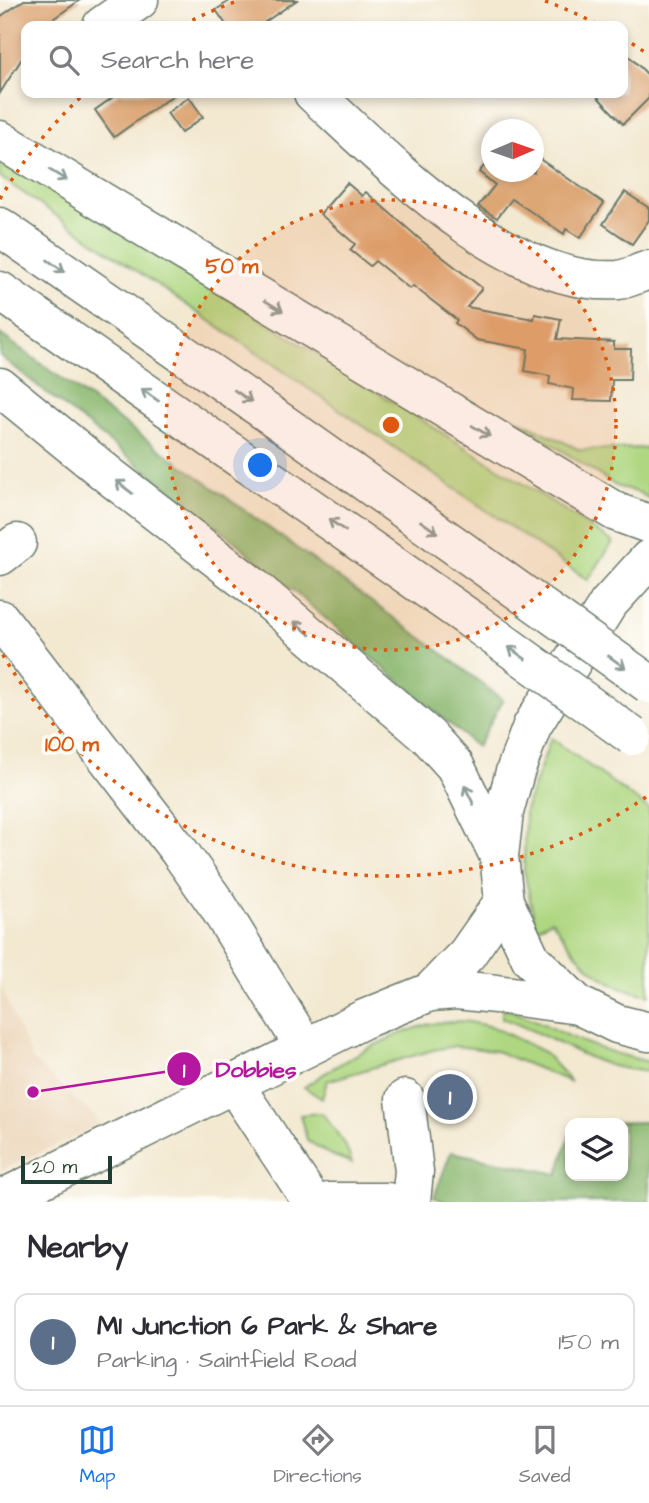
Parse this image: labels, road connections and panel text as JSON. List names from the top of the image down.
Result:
{
  "places": ["Dobbies"],
  "scale_bar": "20 m",
  "north": "right",
  "page": {
    "search": "Search here",
    "pins": "1",
    "scale": "20 m",
    "heading": "Nearby",
    "list": [
      {
        "mark": "1",
        "name": "M1 Junction 6 Park & Share",
        "note": "Parking · Saintfield Road",
        "value": "150 m"
      }
    ],
    "nav": ["Map", "Directions", "Saved"]
  },
  "rings": ["50 m", "100 m"]
}
